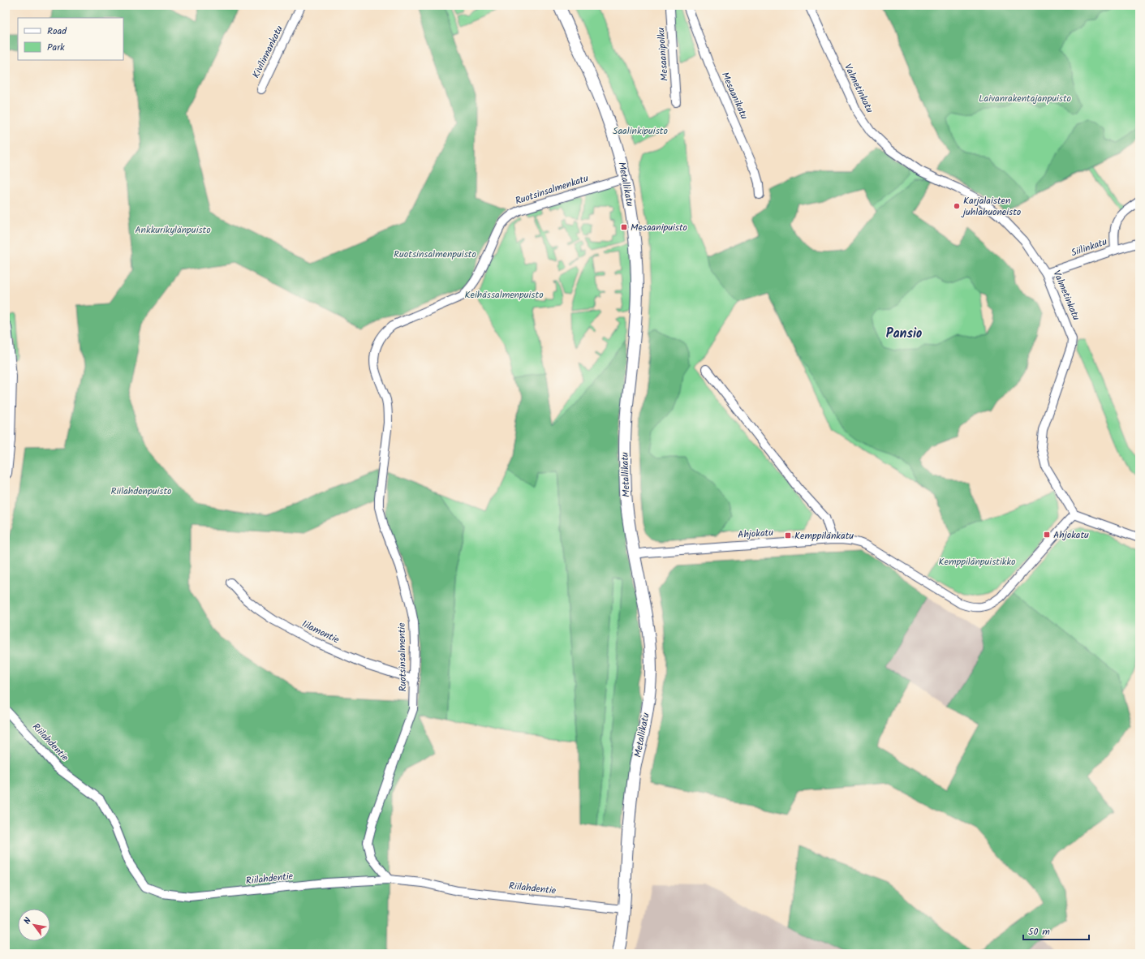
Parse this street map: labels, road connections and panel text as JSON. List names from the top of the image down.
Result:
{
  "streets": {
    "street": [
      "Kivilinnankatu",
      "Mesaanipolku",
      "Valmetinkatu",
      "Mesaanikatu",
      "Metallikatu",
      "Ruotsinsalmenkatu",
      "Siilinkatu",
      "Ahjokatu",
      "Iilamontie",
      "Ruotsinsalmentie",
      "Riilahdentie"
    ]
  },
  "crossings": [
    ["Valmetinkatu", "Siilinkatu"],
    ["Valmetinkatu", "Ahjokatu"],
    ["Metallikatu", "Ruotsinsalmenkatu"],
    ["Metallikatu", "Ahjokatu"],
    ["Metallikatu", "Riilahdentie"],
    ["Ruotsinsalmenkatu", "Ruotsinsalmentie"],
    ["Iilamontie", "Ruotsinsalmentie"],
    ["Ruotsinsalmentie", "Riilahdentie"]
  ],
  "districts": ["Pansio"],
  "parks": [
    "Laivanrakentajanpuisto",
    "Saalinkipuisto",
    "Ankkurikylänpuisto",
    "Ruotsinsalmenpuisto",
    "Keihässalmenpuisto",
    "Riilahdenpuisto",
    "Kemppilänpuistikko"
  ],
  "places": {
    "other": ["Karjalaisten juhlahuoneisto"],
    "transit": ["Mesaanipuisto", "Ahjokatu", "Kemppilänkatu"]
  },
  "legend": ["Road", "Park"],
  "scale_bar": "50 m",
  "north": "top left"
}
